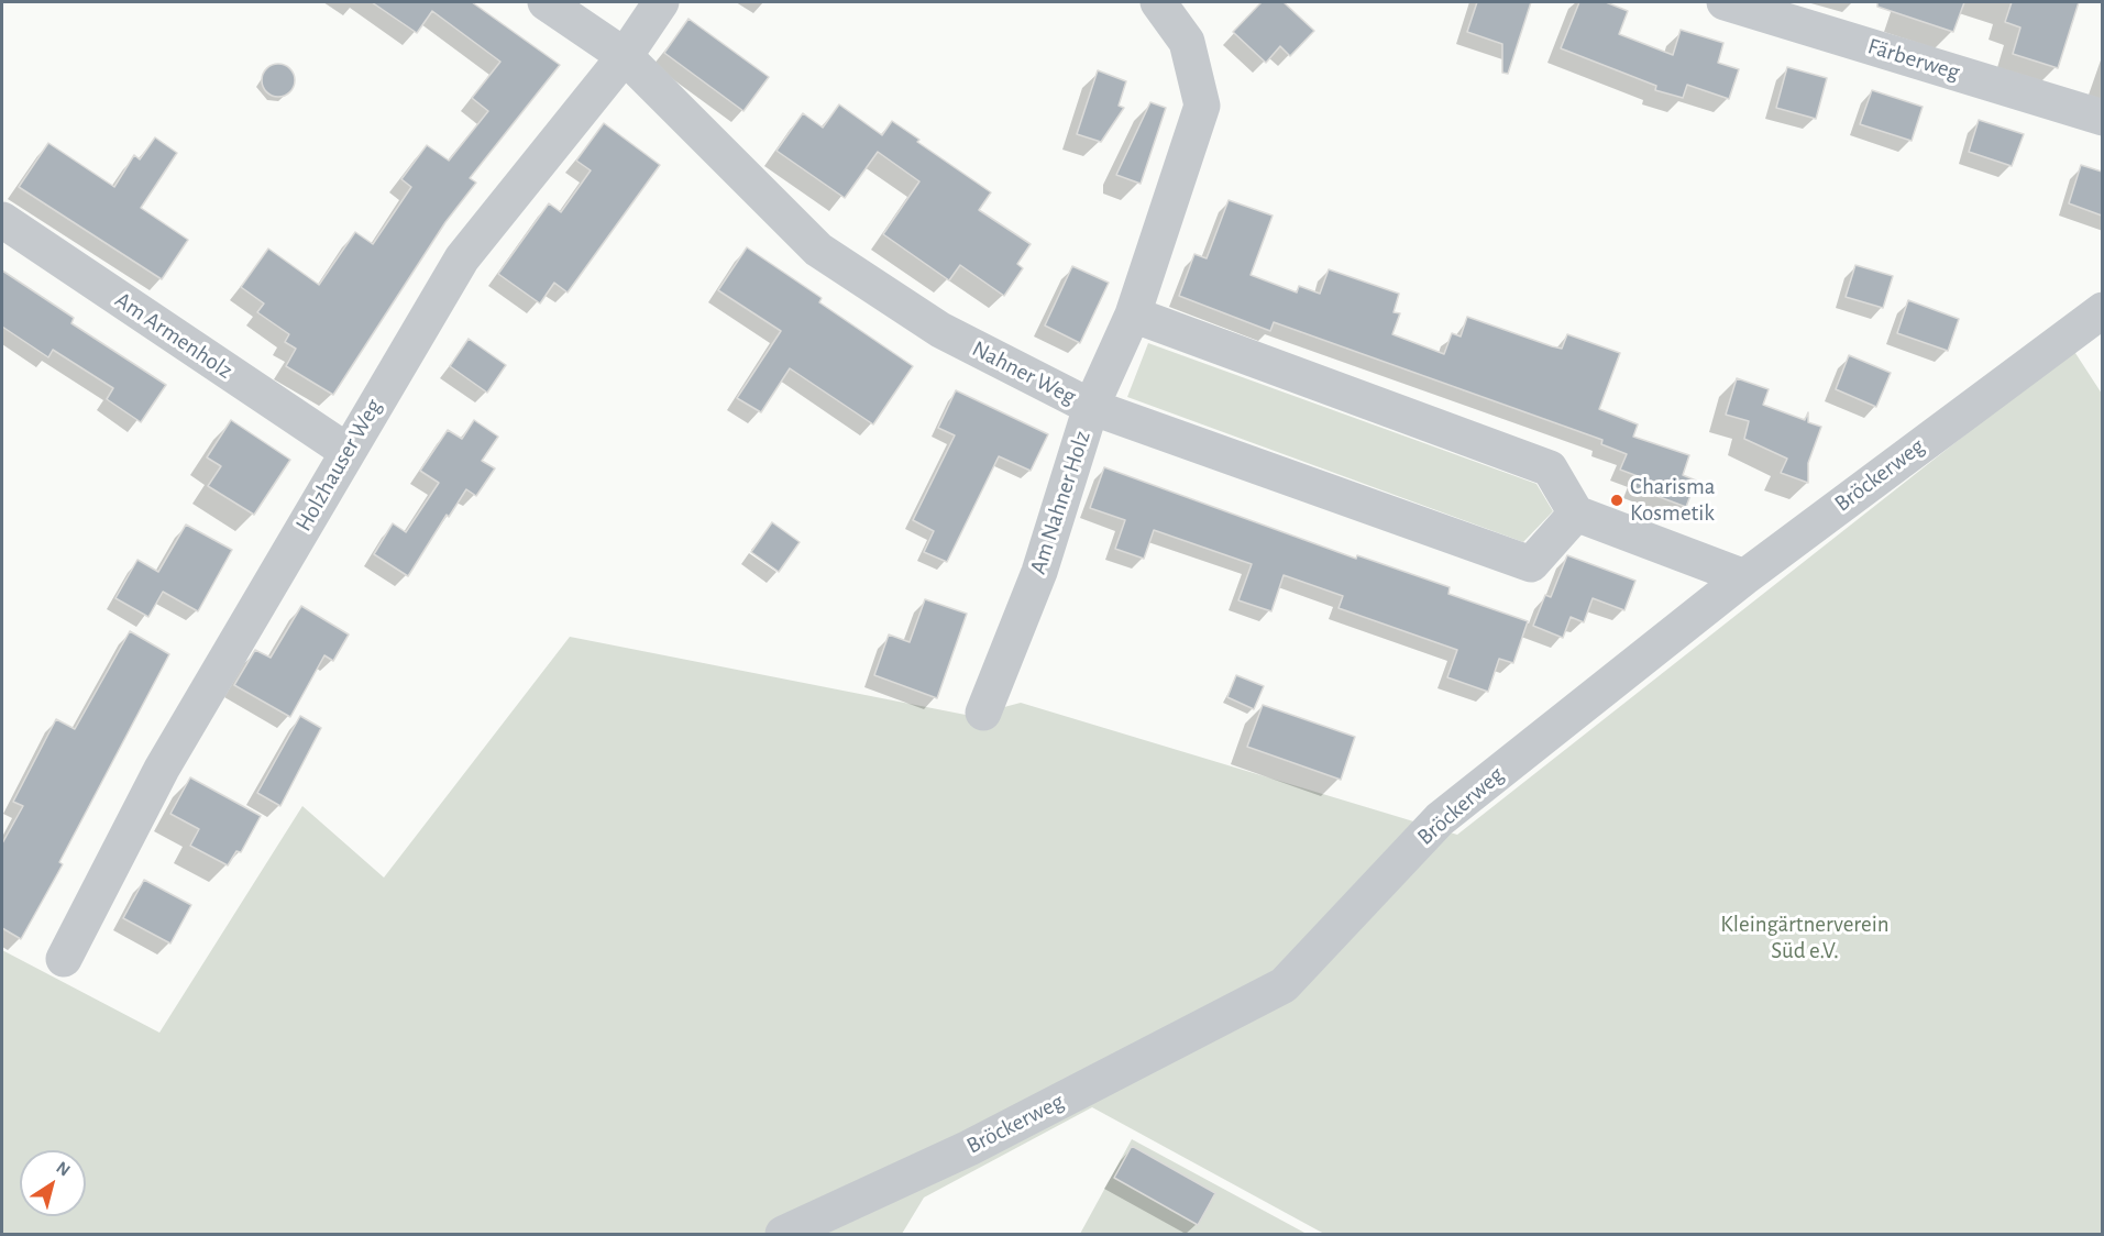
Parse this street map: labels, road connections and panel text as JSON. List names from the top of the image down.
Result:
{
  "streets": {
    "street": [
      "Färberweg",
      "Am Armenholz",
      "Nahner Weg",
      "Holzhauser Weg",
      "Bröckerweg",
      "Am Nahner Holz"
    ]
  },
  "crossings": [
    ["Am Armenholz", "Holzhauser Weg"],
    ["Nahner Weg", "Holzhauser Weg"],
    ["Nahner Weg", "Am Nahner Holz"]
  ],
  "parks": ["Kleingärtnerverein Süd e.V."],
  "places": ["Charisma Kosmetik"],
  "north": "top right"
}
